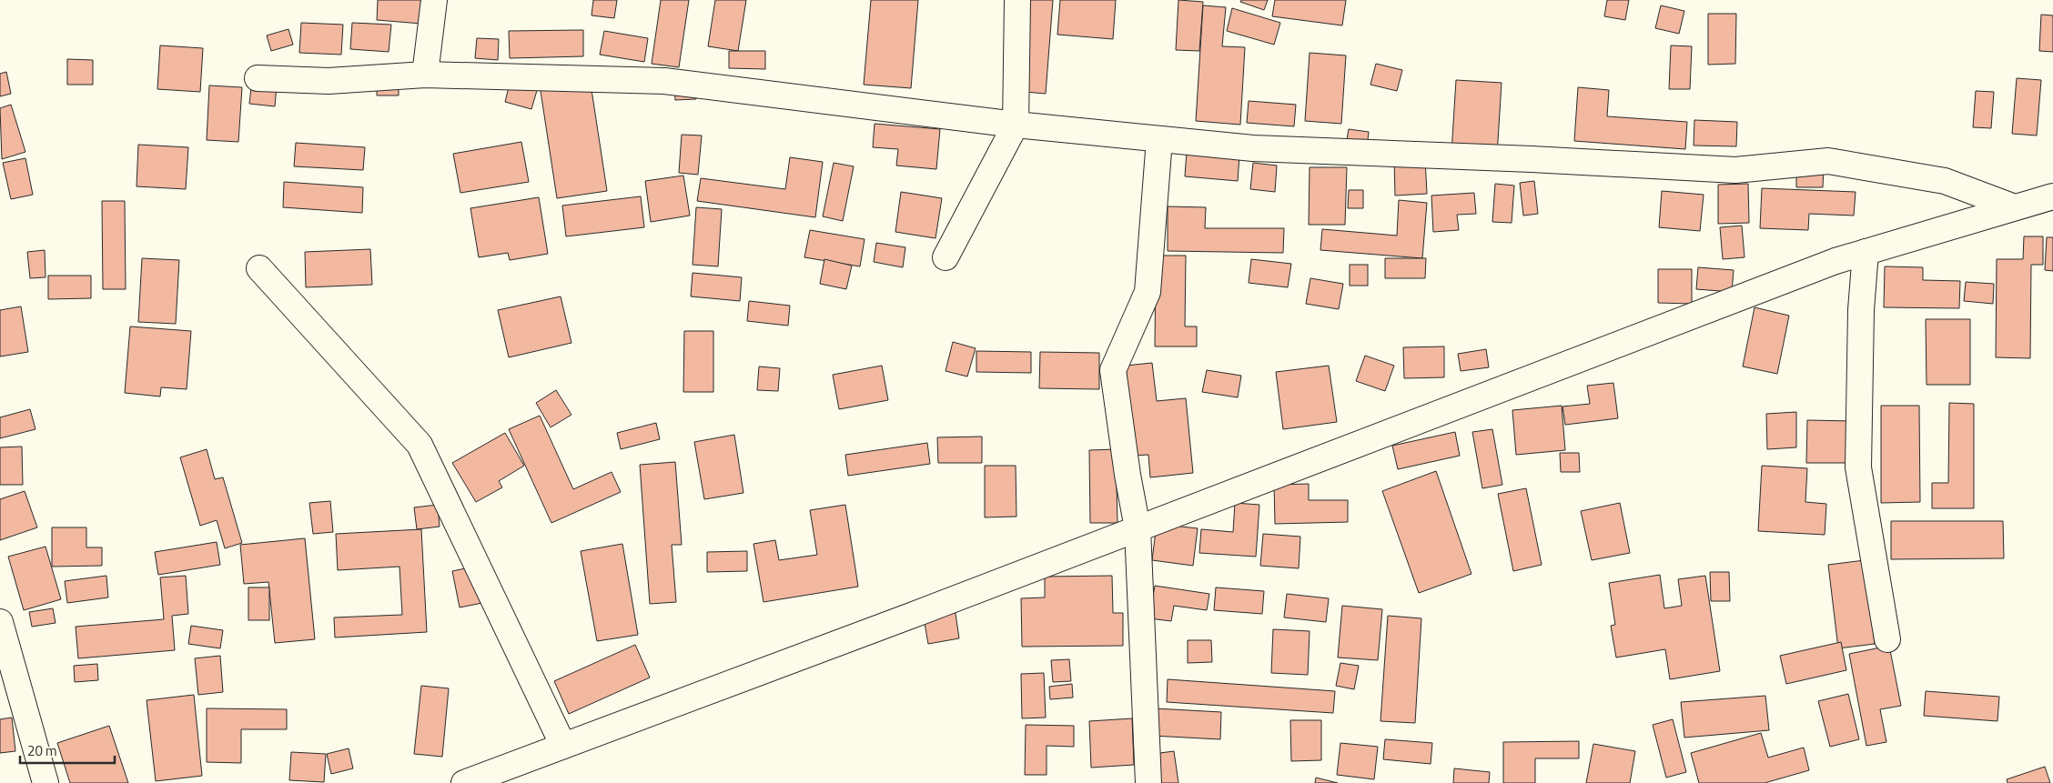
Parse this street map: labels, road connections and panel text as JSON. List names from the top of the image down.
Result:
{
  "scale_bar": "20 m"
}
